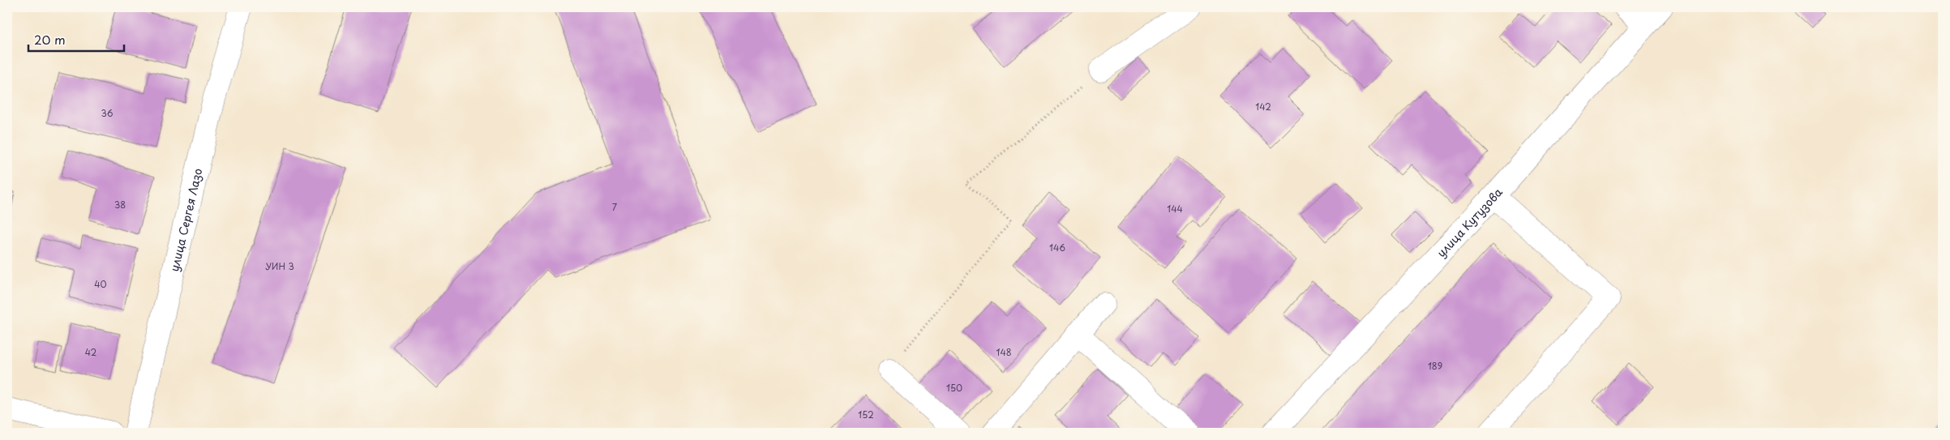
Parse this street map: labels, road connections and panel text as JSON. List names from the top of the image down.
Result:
{
  "streets": {
    "street": ["улица Сергея Лазо", "улица Кутузова"]
  },
  "house_numbers": [
    "142",
    "36",
    "38",
    "7",
    "144",
    "146",
    "УИН 3",
    "40",
    "42",
    "148",
    "189",
    "150",
    "152"
  ],
  "scale_bar": "20 m"
}
